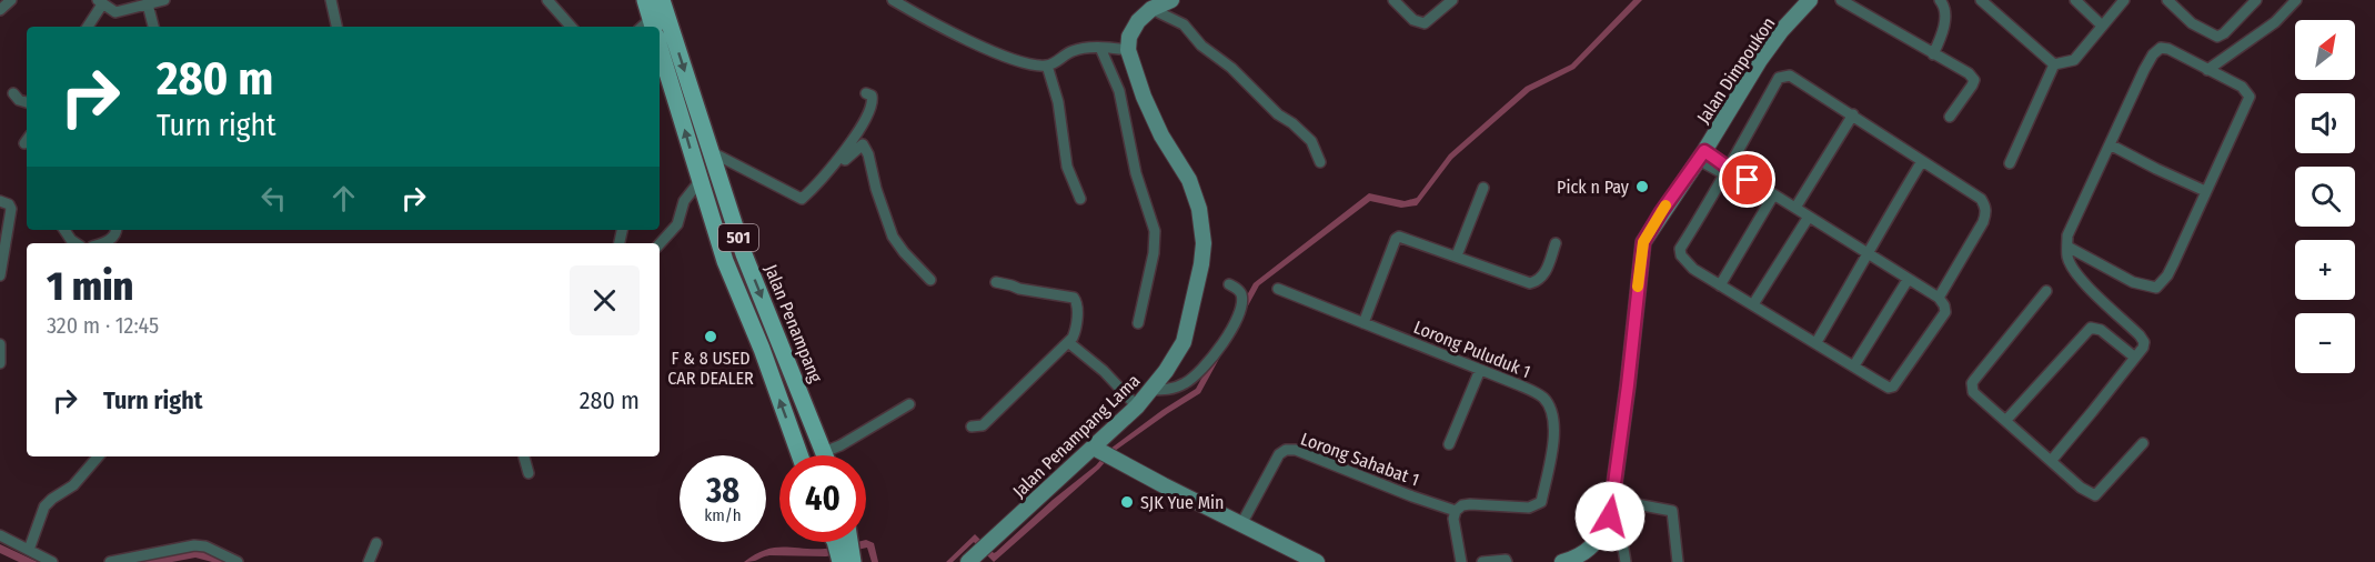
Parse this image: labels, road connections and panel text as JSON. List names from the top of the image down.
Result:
{
  "streets": {
    "main road": ["501", "Jalan Penampang"],
    "street": [
      "Jalan Dimpoukon",
      "Lorong Puluduk 1",
      "Jalan Penampang Lama",
      "Lorong Sahabat 1"
    ]
  },
  "crossings": [
    ["Lorong Puluduk 1", "Lorong Sahabat 1"]
  ],
  "places": ["Pick n Pay", "F & 8 USED CAR DEALER", "SJK Yue Min"],
  "north": "top right",
  "page": {
    "map_buttons": ["+", "−"],
    "turn": ["280 m", "Turn right"],
    "heading": ["1 min", "320 m · 12:45"],
    "list": [
      {
        "name": "Turn right",
        "value": "280 m"
      }
    ],
    "speed": "38 km/h",
    "limit": "40"
  }
}
